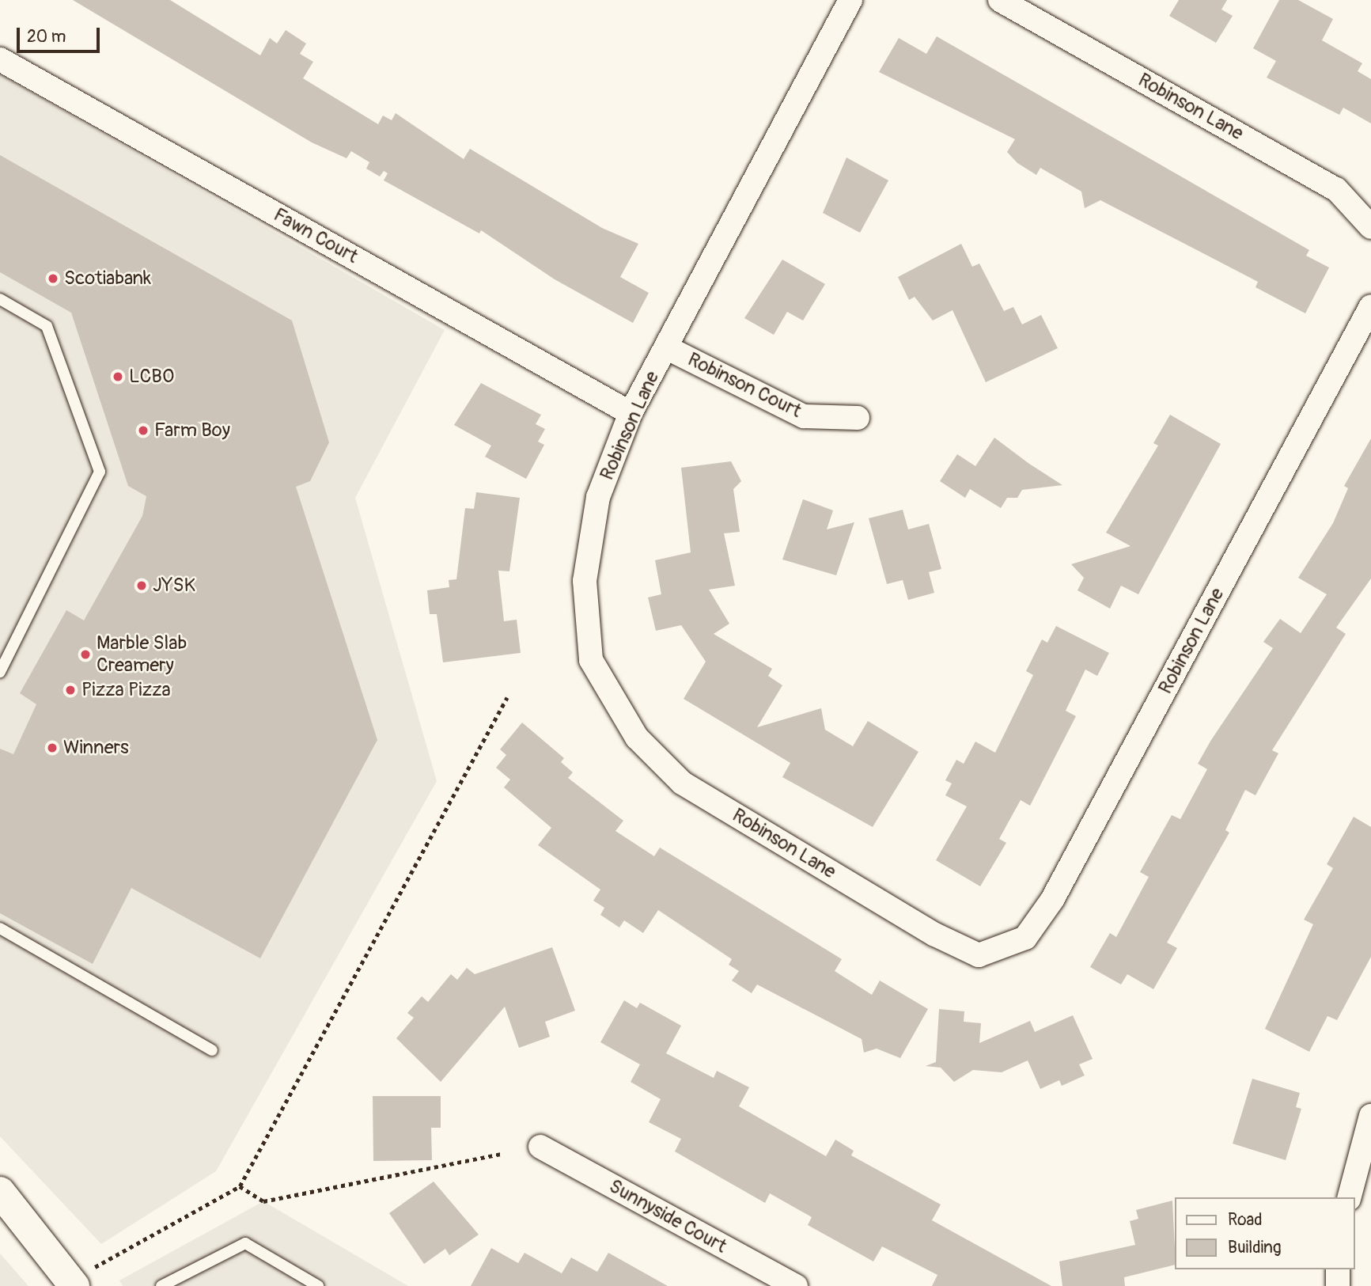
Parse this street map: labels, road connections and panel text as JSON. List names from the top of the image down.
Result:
{
  "streets": {
    "street": [
      "Robinson Lane",
      "Fawn Court",
      "Robinson Court",
      "Sunnyside Court"
    ]
  },
  "crossings": [
    ["Robinson Lane", "Fawn Court"],
    ["Robinson Lane", "Robinson Court"]
  ],
  "places": [
    "Scotiabank",
    "LCBO",
    "Farm Boy",
    "JYSK",
    "Marble Slab Creamery",
    "Pizza Pizza",
    "Winners"
  ],
  "legend": ["Road", "Building"],
  "scale_bar": "20 m"
}
